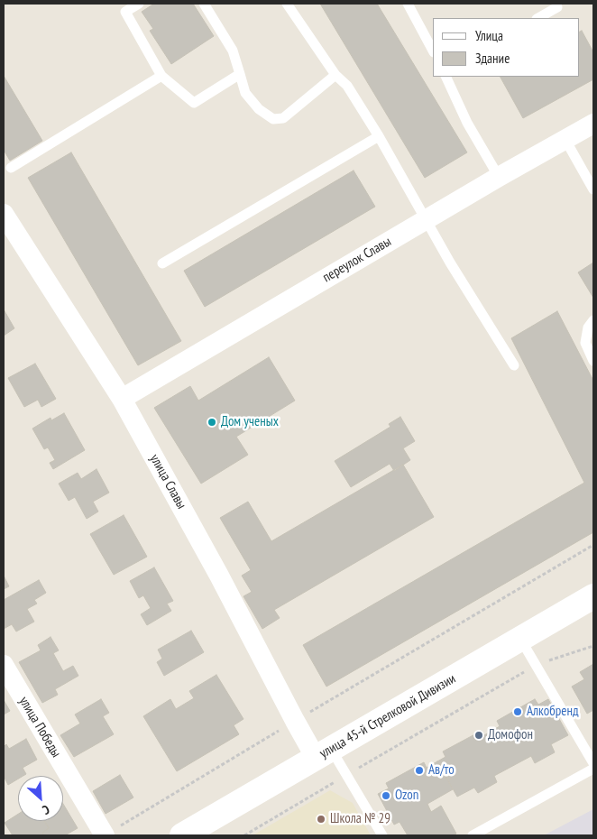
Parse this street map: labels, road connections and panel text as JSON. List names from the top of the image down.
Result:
{
  "streets": {
    "main road": ["улица 45-й Стрелковой Дивизии"],
    "street": ["переулок Славы", "улица Славы", "улица Победы"]
  },
  "crossings": [
    ["переулок Славы", "улица Славы"],
    ["улица Славы", "улица 45-й Стрелковой Дивизии"]
  ],
  "places": [
    "Дом ученых",
    "Алкобренд",
    "Домофон",
    "Ав/то",
    "Ozon",
    "Школа № 29"
  ],
  "legend": ["Улица", "Здание"],
  "north": "bottom right"
}
